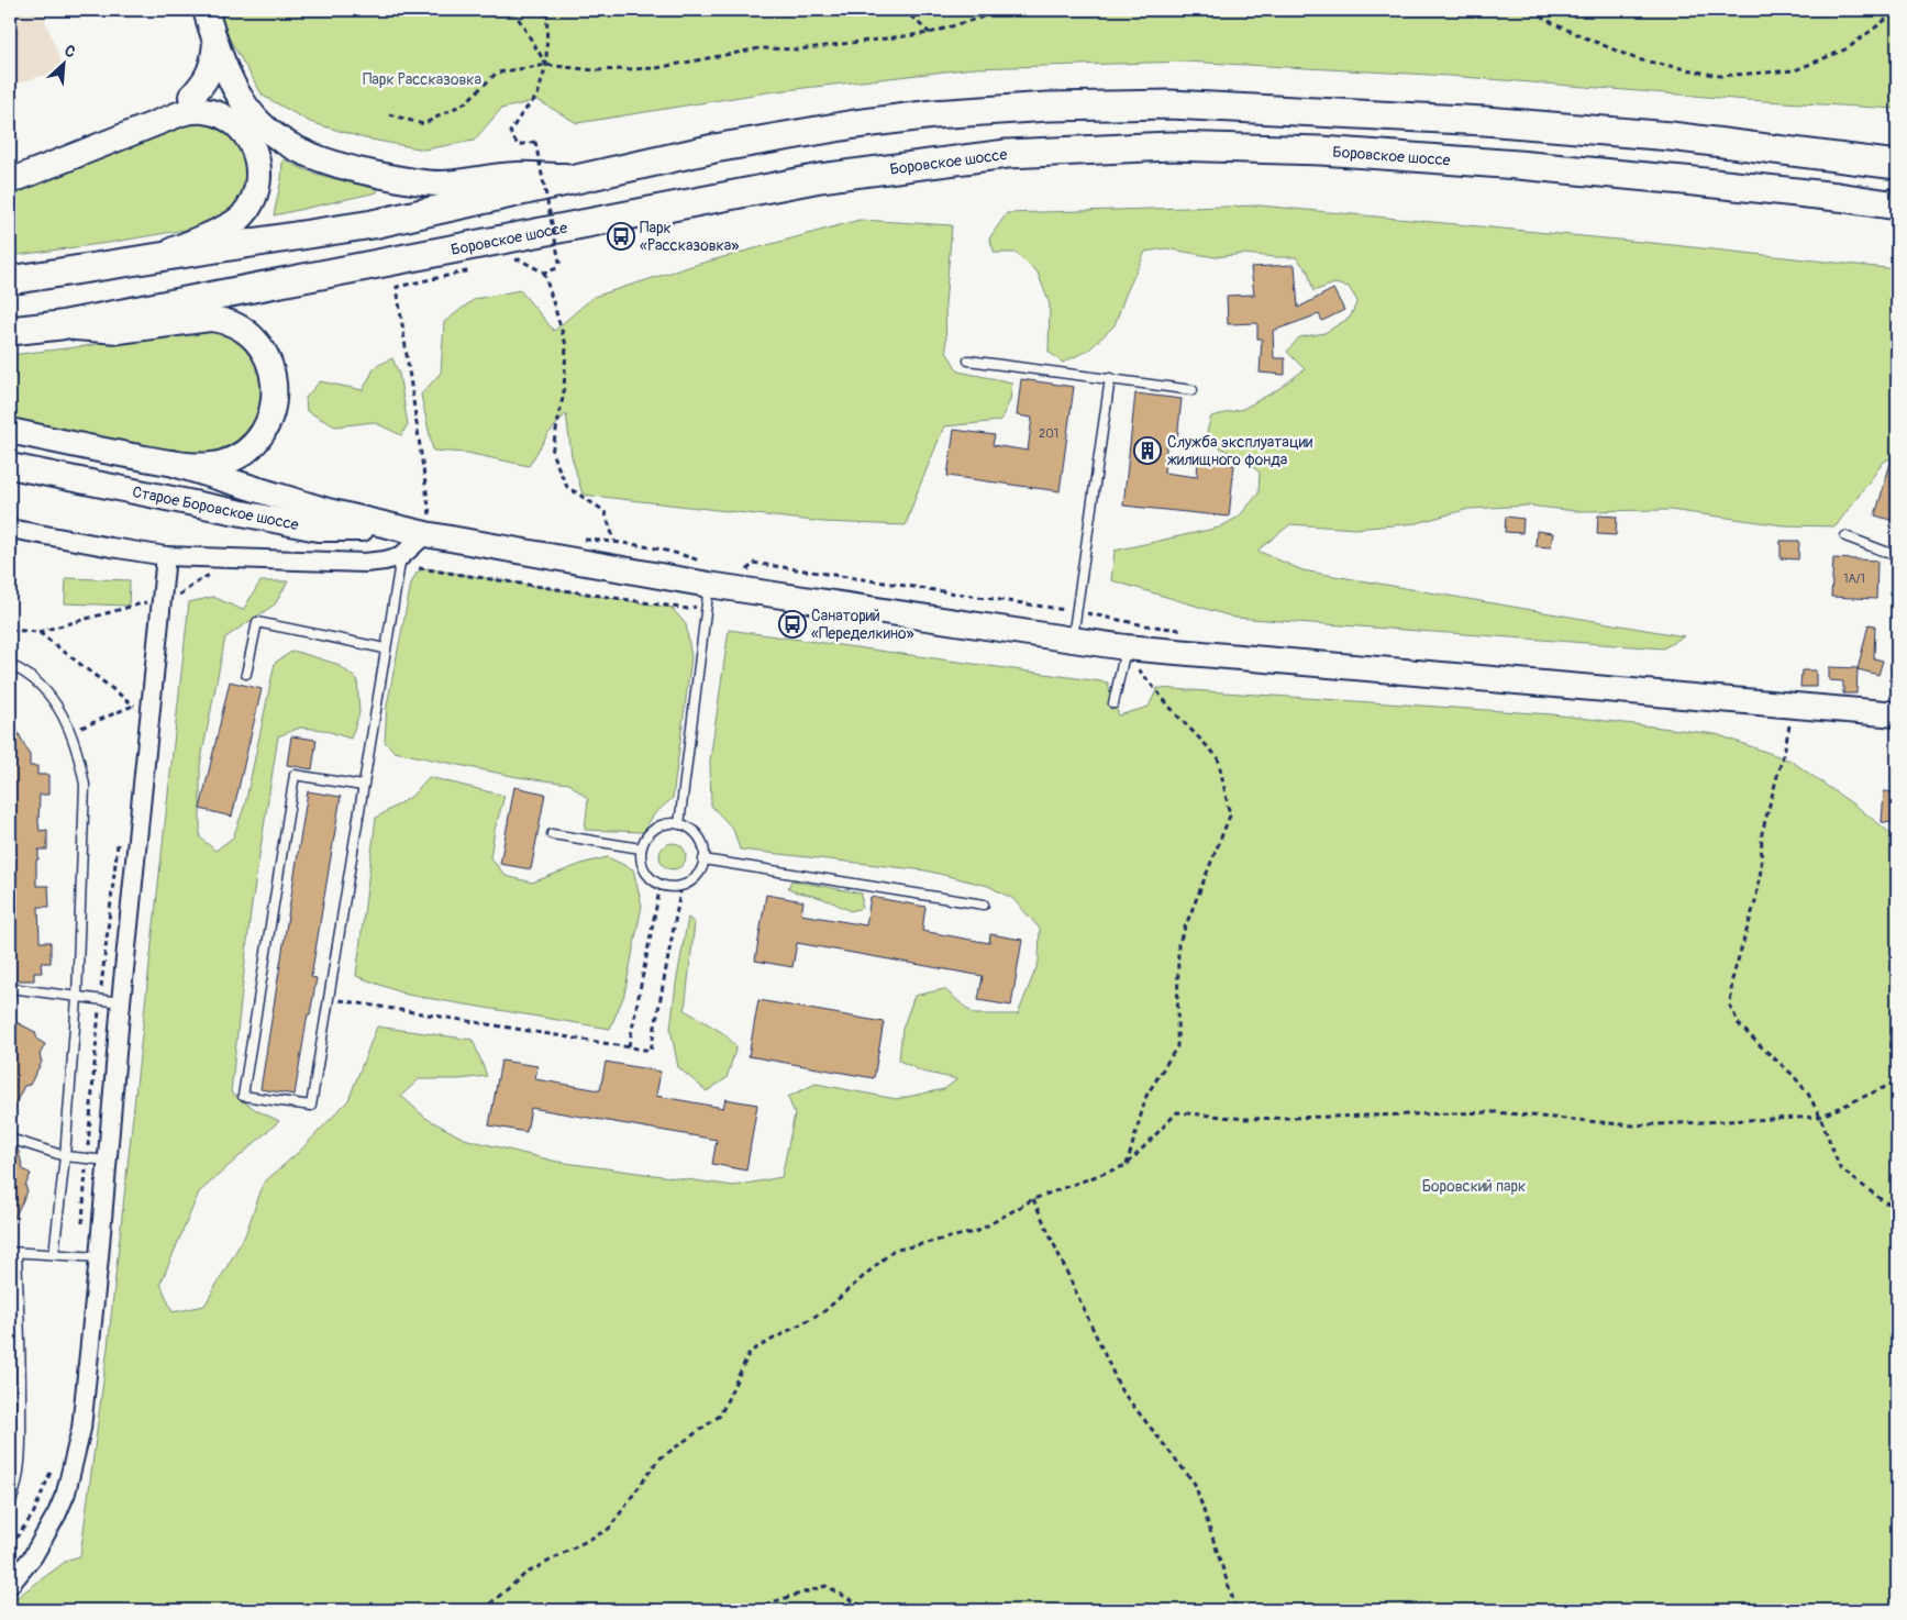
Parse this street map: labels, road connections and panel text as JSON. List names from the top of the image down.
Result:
{
  "streets": {
    "main road": ["Боровское шоссе"],
    "street": ["Старое Боровское шоссе"]
  },
  "parks": ["Парк Рассказовка", "Боровский парк"],
  "places": {
    "bus stop": ["Парк «Рассказовка»", "Санаторий «Переделкино»"],
    "building": ["Служба эксплуатации жилищного фонда"]
  },
  "house_numbers": ["201", "1А/1"],
  "north": "top right"
}
